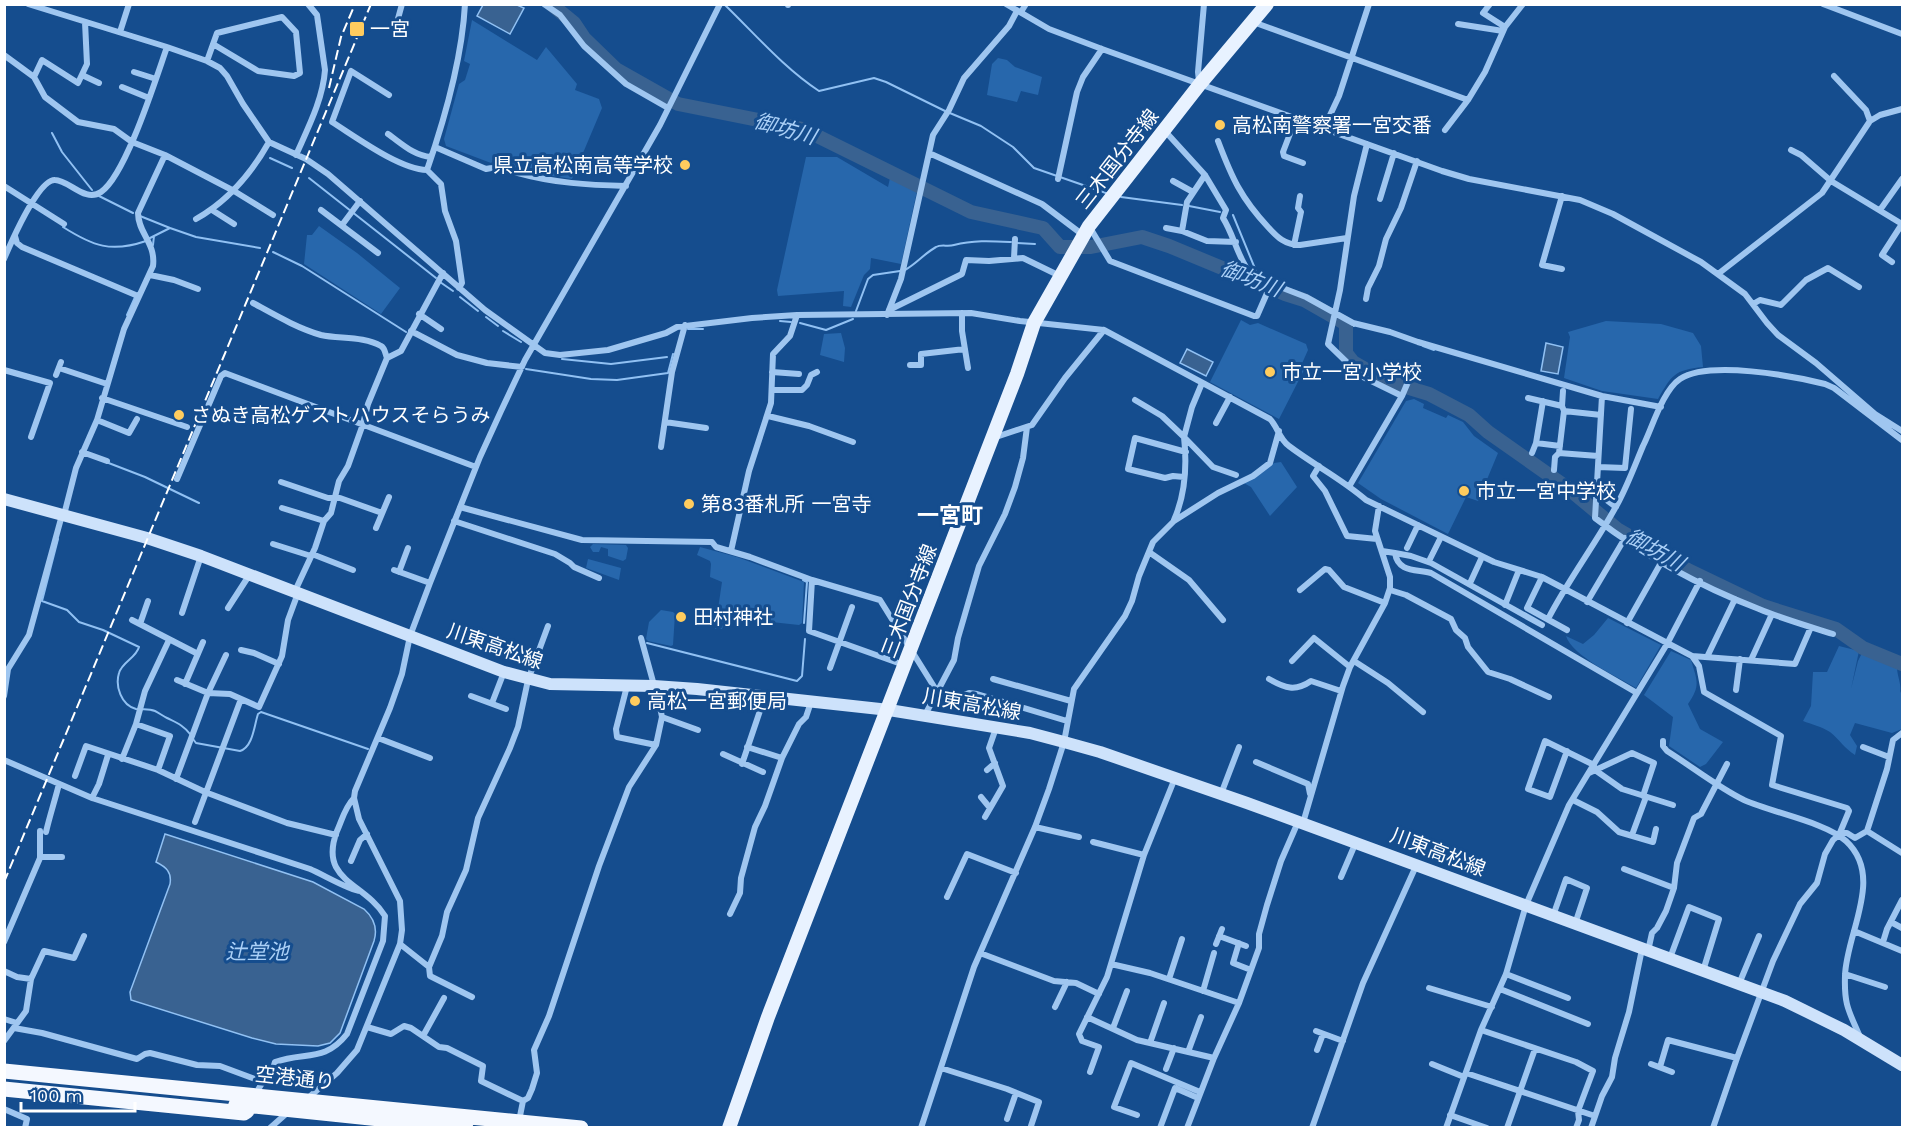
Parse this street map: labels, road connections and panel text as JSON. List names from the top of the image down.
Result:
{
  "streets": {
    "highway": ["空港通り"],
    "main road": ["三木国分寺線", "川東高松線"]
  },
  "crossings": [
    ["三木国分寺線", "川東高松線"]
  ],
  "districts": ["一宮町"],
  "water": ["御坊川", "辻堂池"],
  "places": {
    "transit": ["一宮"],
    "other": [
      "高松南警察署一宮交番",
      "県立高松南高等学校",
      "市立一宮小学校",
      "さぬき高松ゲストハウスそらうみ",
      "市立一宮中学校",
      "第83番札所 一宮寺",
      "田村神社",
      "高松一宮郵便局"
    ]
  },
  "scale_bar": "100 m"
}
